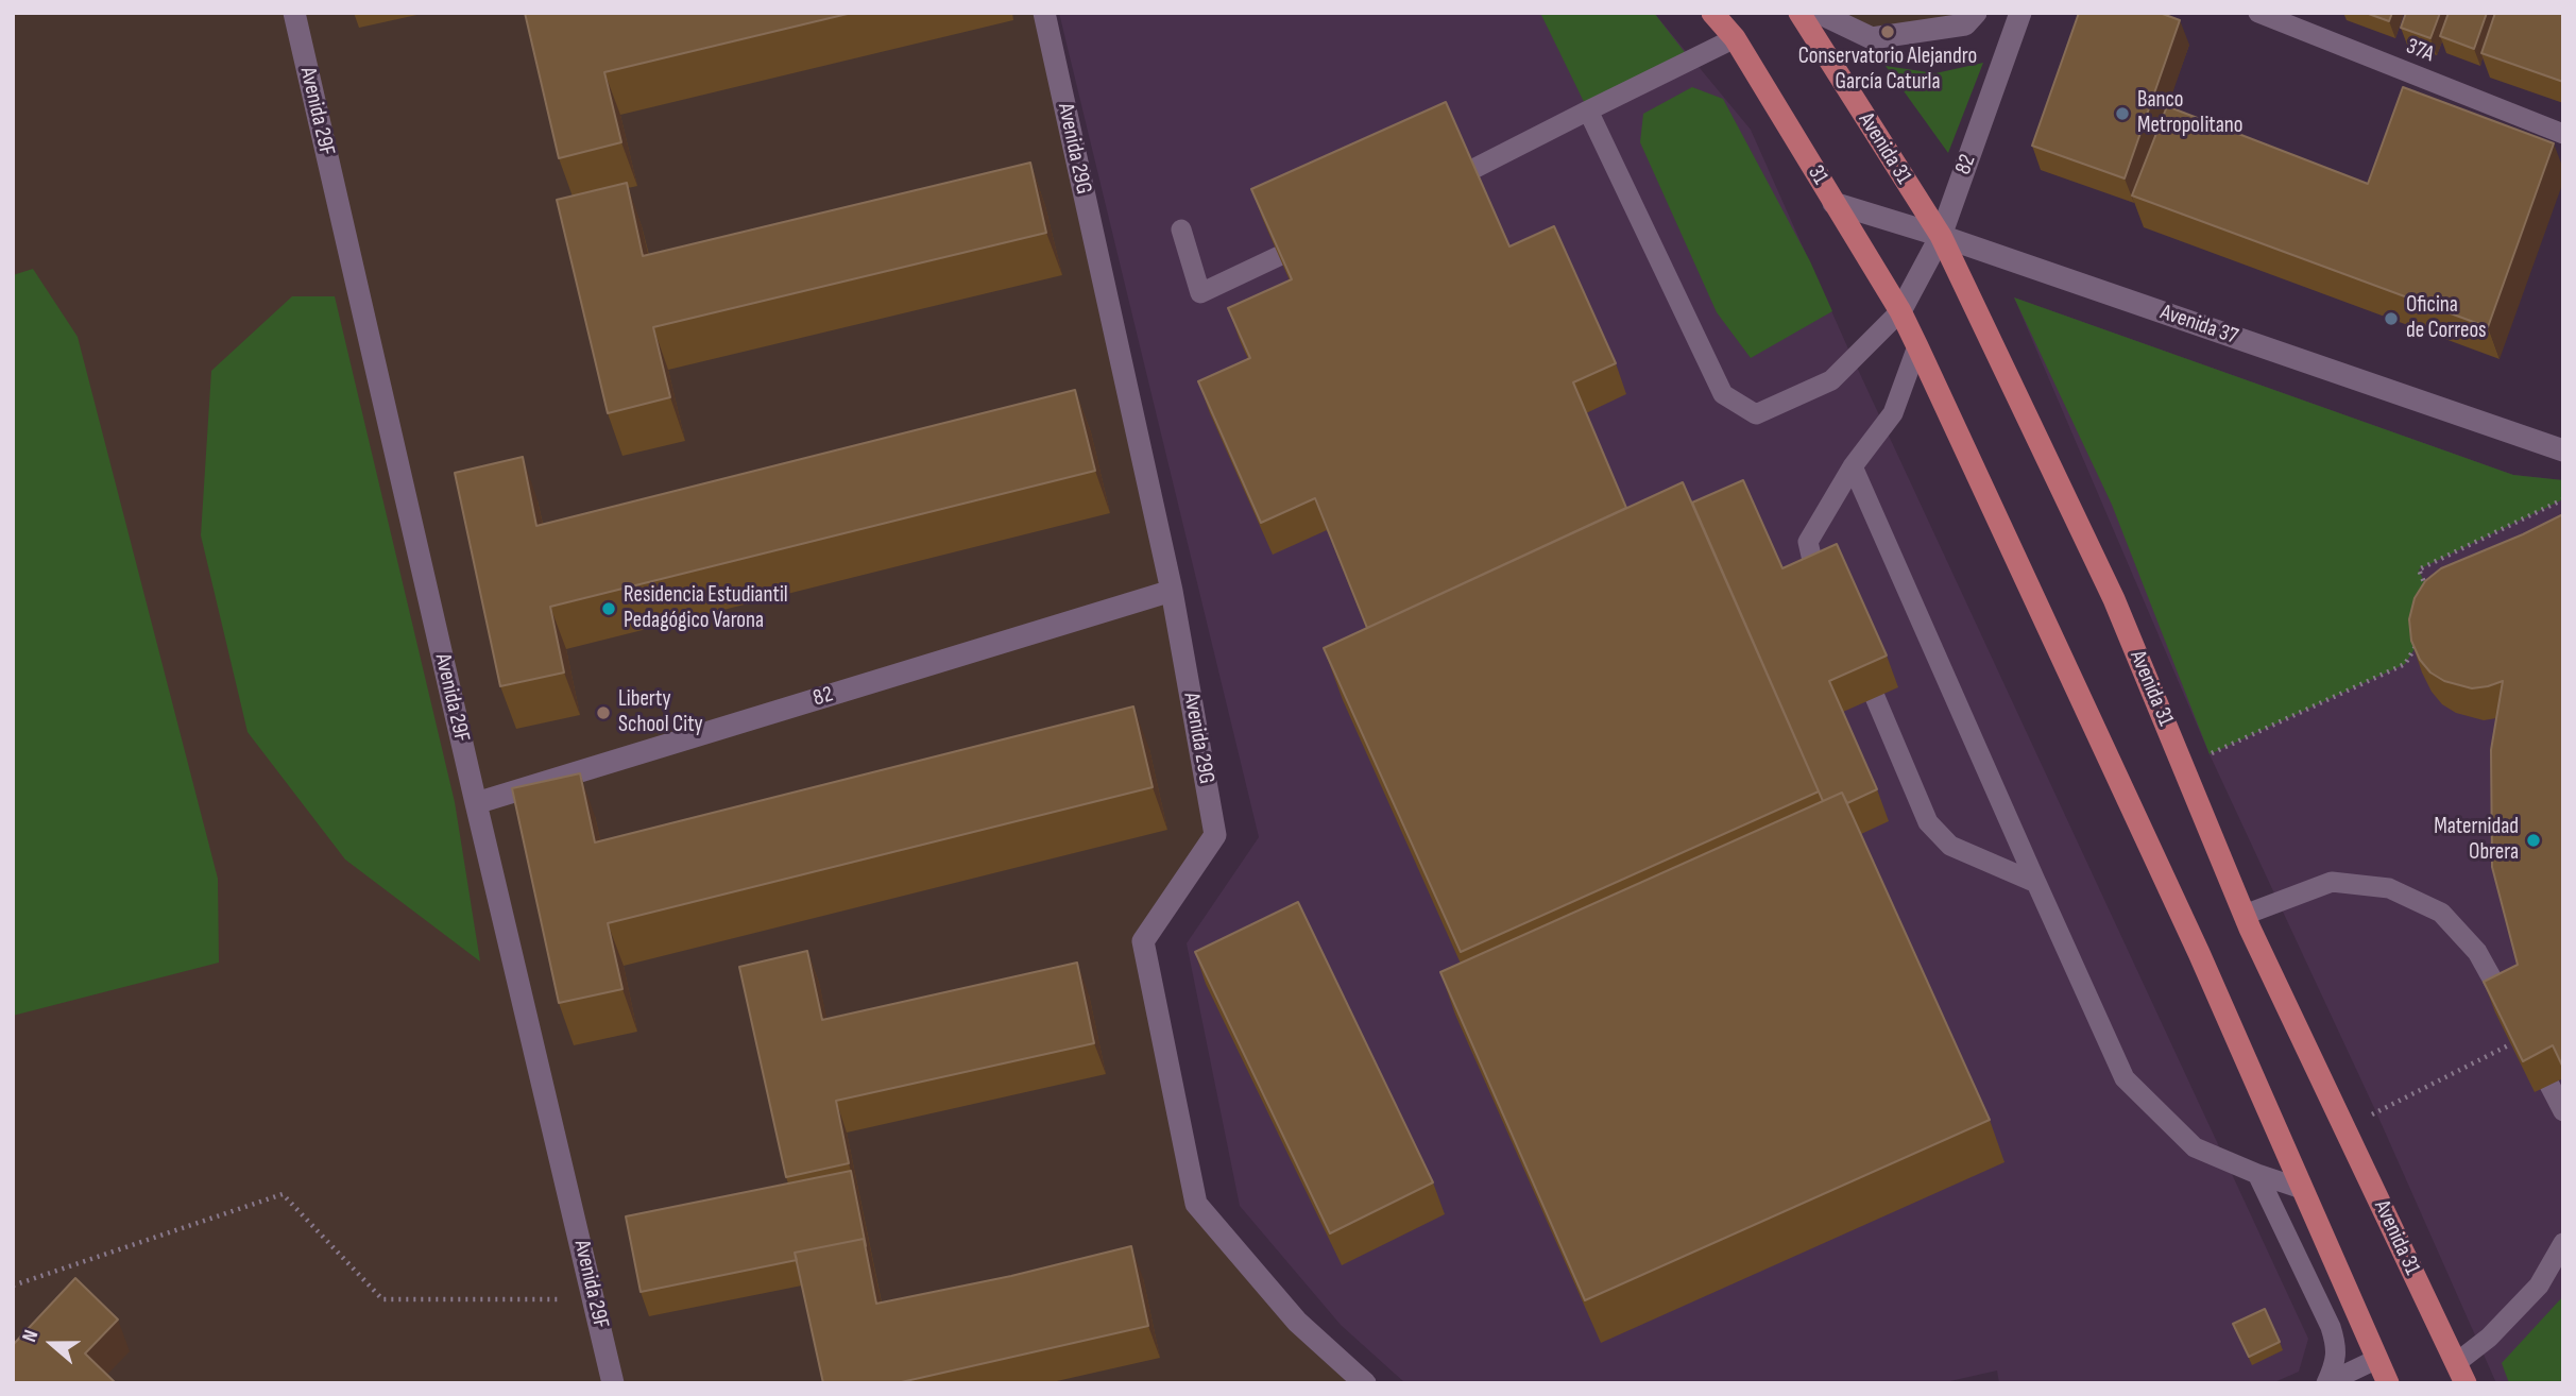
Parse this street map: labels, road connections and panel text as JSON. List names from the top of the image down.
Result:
{
  "streets": {
    "main road": ["Avenida 31", "31"],
    "street": [
      "Avenida 29F",
      "Avenida 29G",
      "82",
      "Avenida 37"
    ],
    "lane": ["37A"]
  },
  "crossings": [
    ["Avenida 29F", "82"],
    ["Avenida 29G", "82"],
    ["Avenida 31", "82"],
    ["Avenida 31", "Avenida 37"],
    ["82", "31"],
    ["82", "Avenida 37"],
    ["31", "Avenida 37"]
  ],
  "places": [
    "Conservatorio Alejandro García Caturla",
    "Banco Metropolitano",
    "Oficina de Correos",
    "Residencia Estudiantil Pedagógico Varona",
    "Liberty School City",
    "Maternidad Obrera"
  ],
  "north": "left"
}
